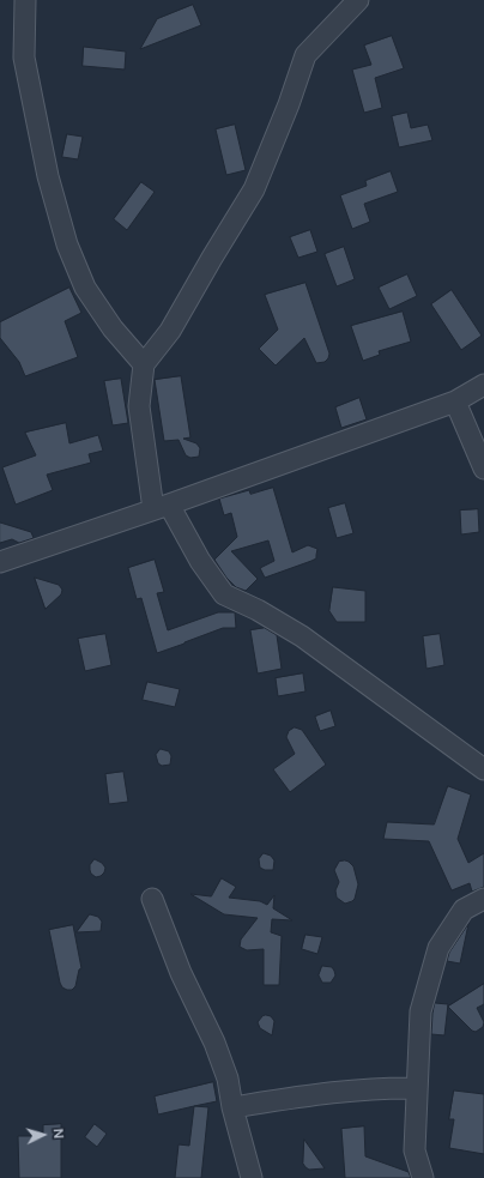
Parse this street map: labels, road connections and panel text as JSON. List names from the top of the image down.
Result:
{
  "north": "right"
}
